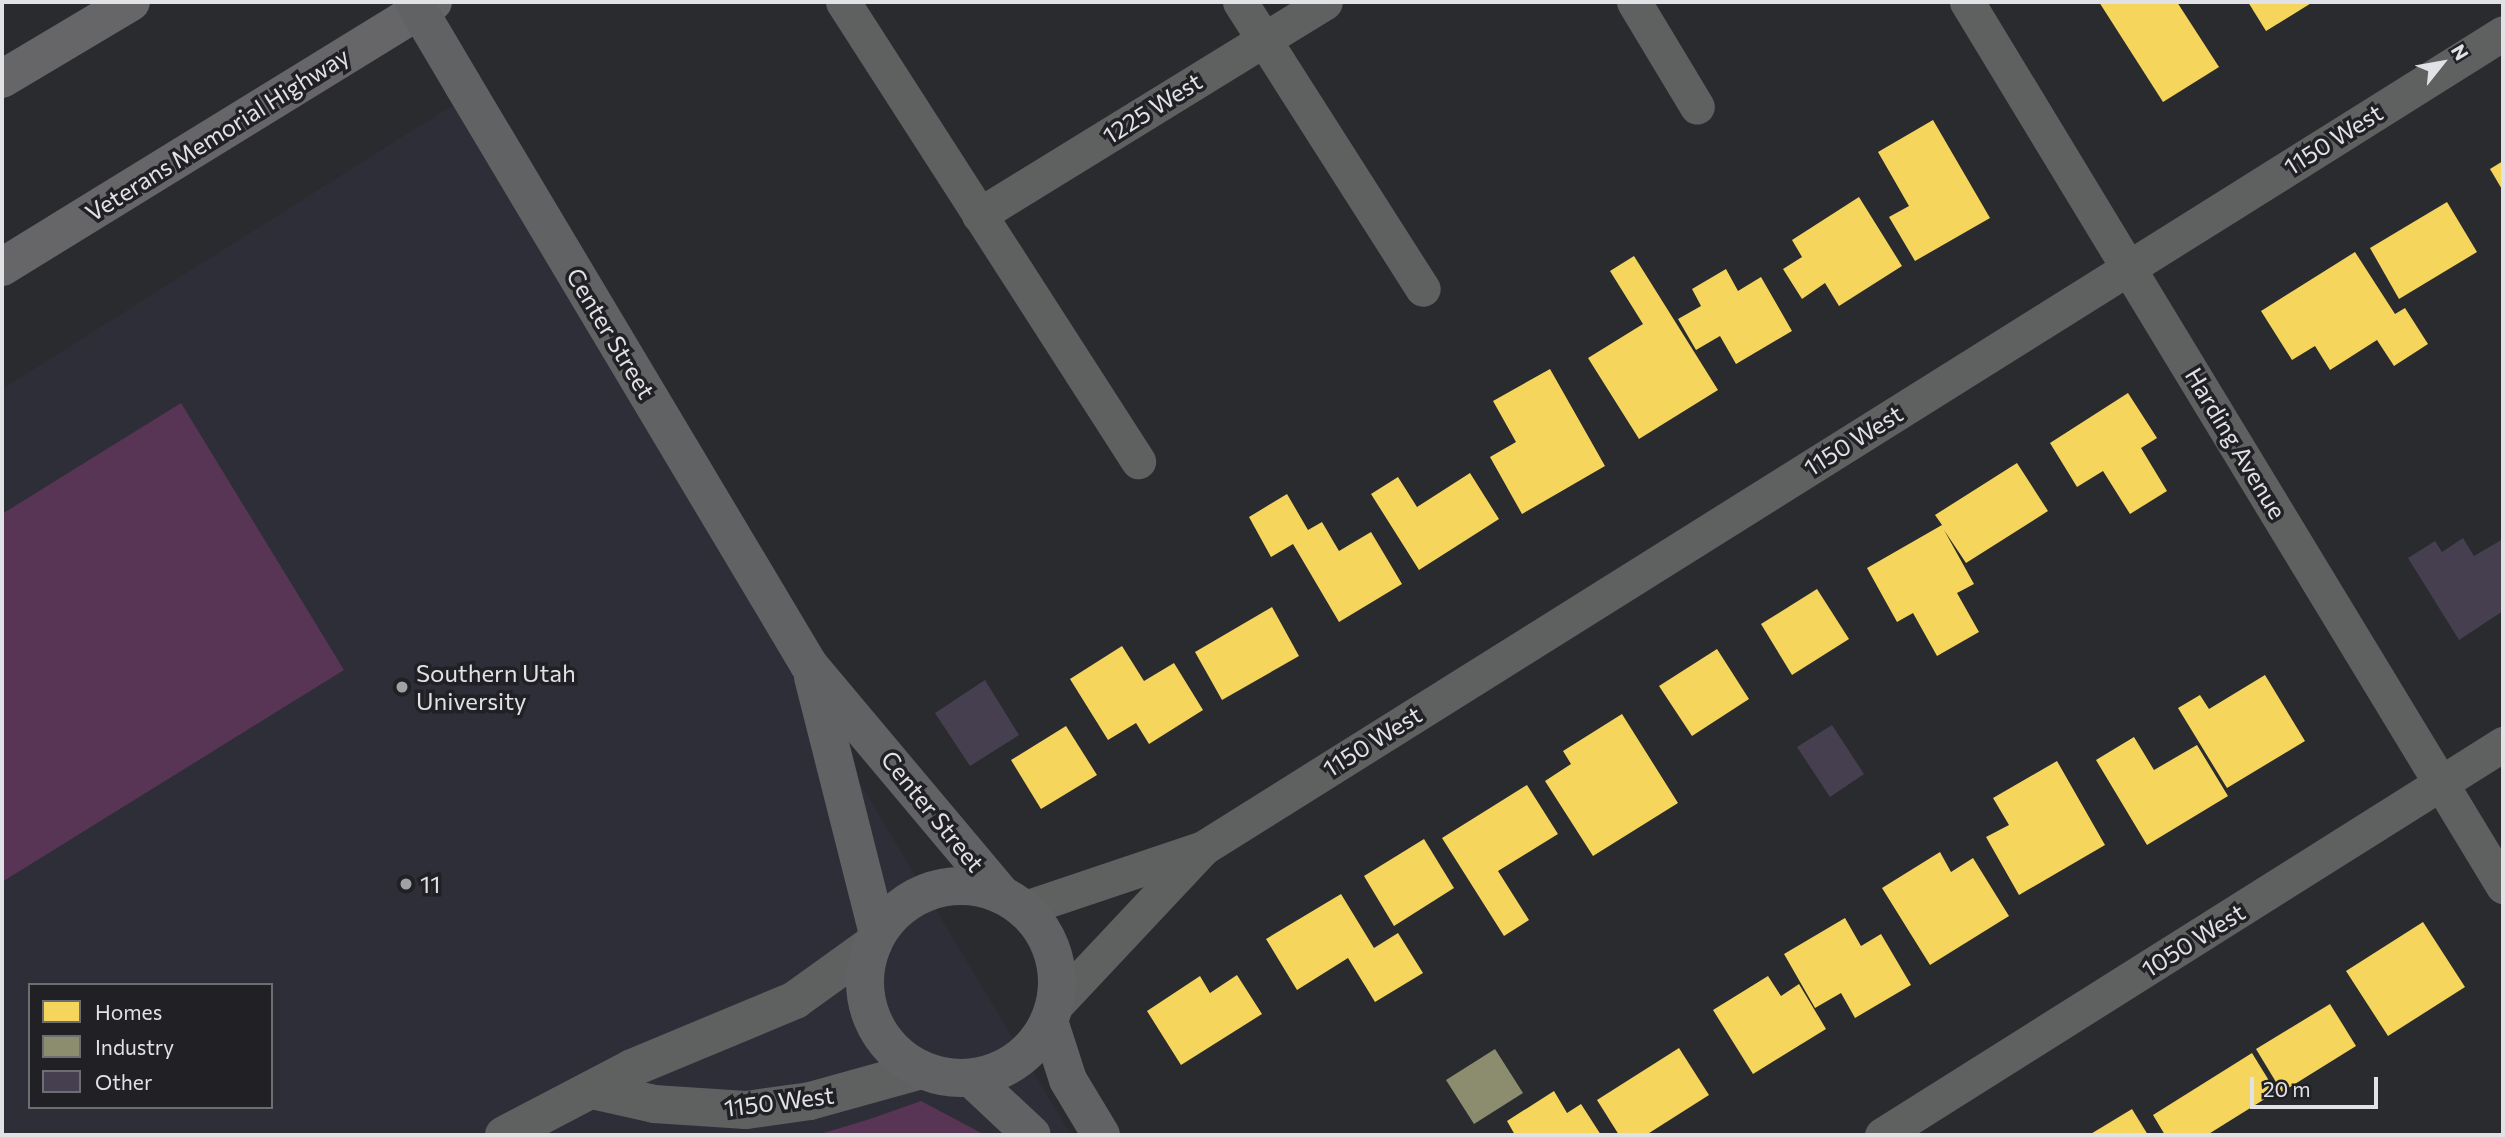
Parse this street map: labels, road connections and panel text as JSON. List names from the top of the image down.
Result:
{
  "streets": {
    "highway": ["Veterans Memorial Highway"],
    "main road": ["Center Street"],
    "street": [
      "1225 West",
      "1150 West",
      "Harding Avenue",
      "1050 West"
    ]
  },
  "crossings": [
    ["1150 West", "Center Street"],
    ["1150 West", "Harding Avenue"],
    ["Harding Avenue", "1050 West"]
  ],
  "places": ["Southern Utah University", "11"],
  "legend": ["Homes", "Industry", "Other"],
  "scale_bar": "20 m",
  "north": "top right"
}
